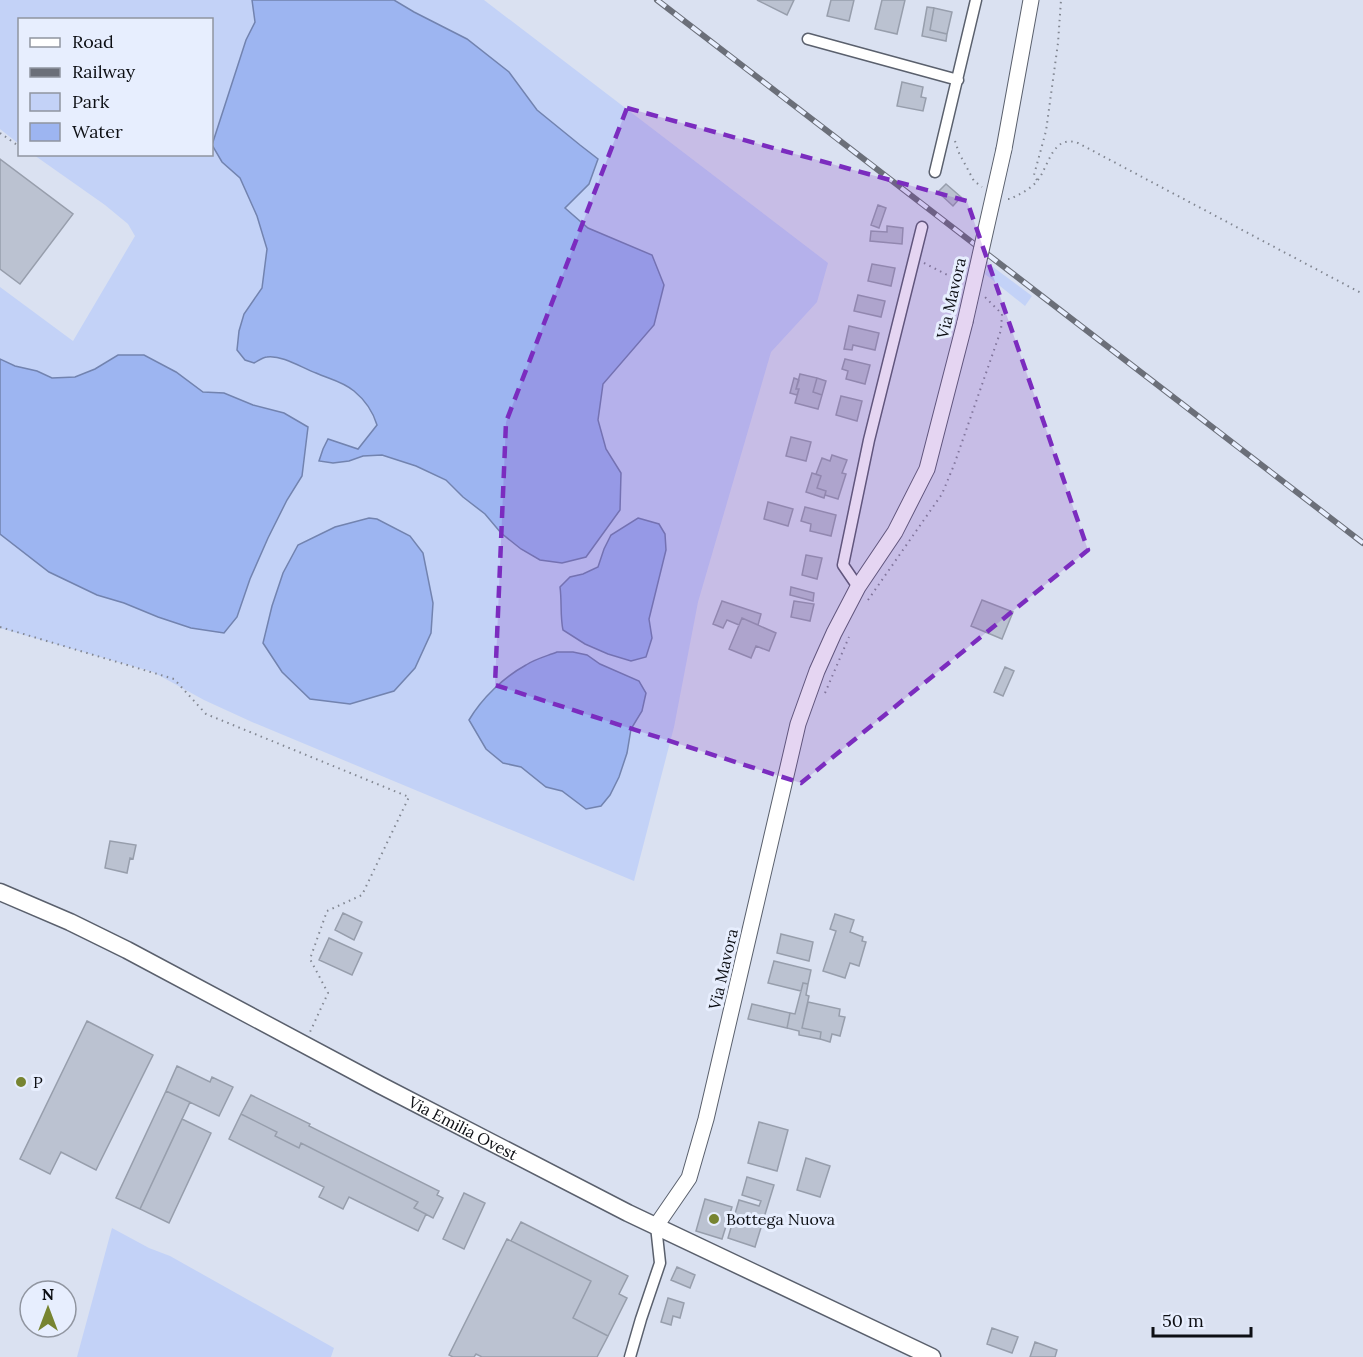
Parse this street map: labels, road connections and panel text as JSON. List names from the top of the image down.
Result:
{
  "streets": {
    "main road": ["Via Emilia Ovest"],
    "street": ["Via Mavora"]
  },
  "crossings": [
    ["Via Mavora", "Via Emilia Ovest"]
  ],
  "places": ["P", "Bottega Nuova"],
  "legend": [
    "Road",
    "Railway",
    "Park",
    "Water"
  ],
  "scale_bar": "50 m",
  "north": "top"
}
